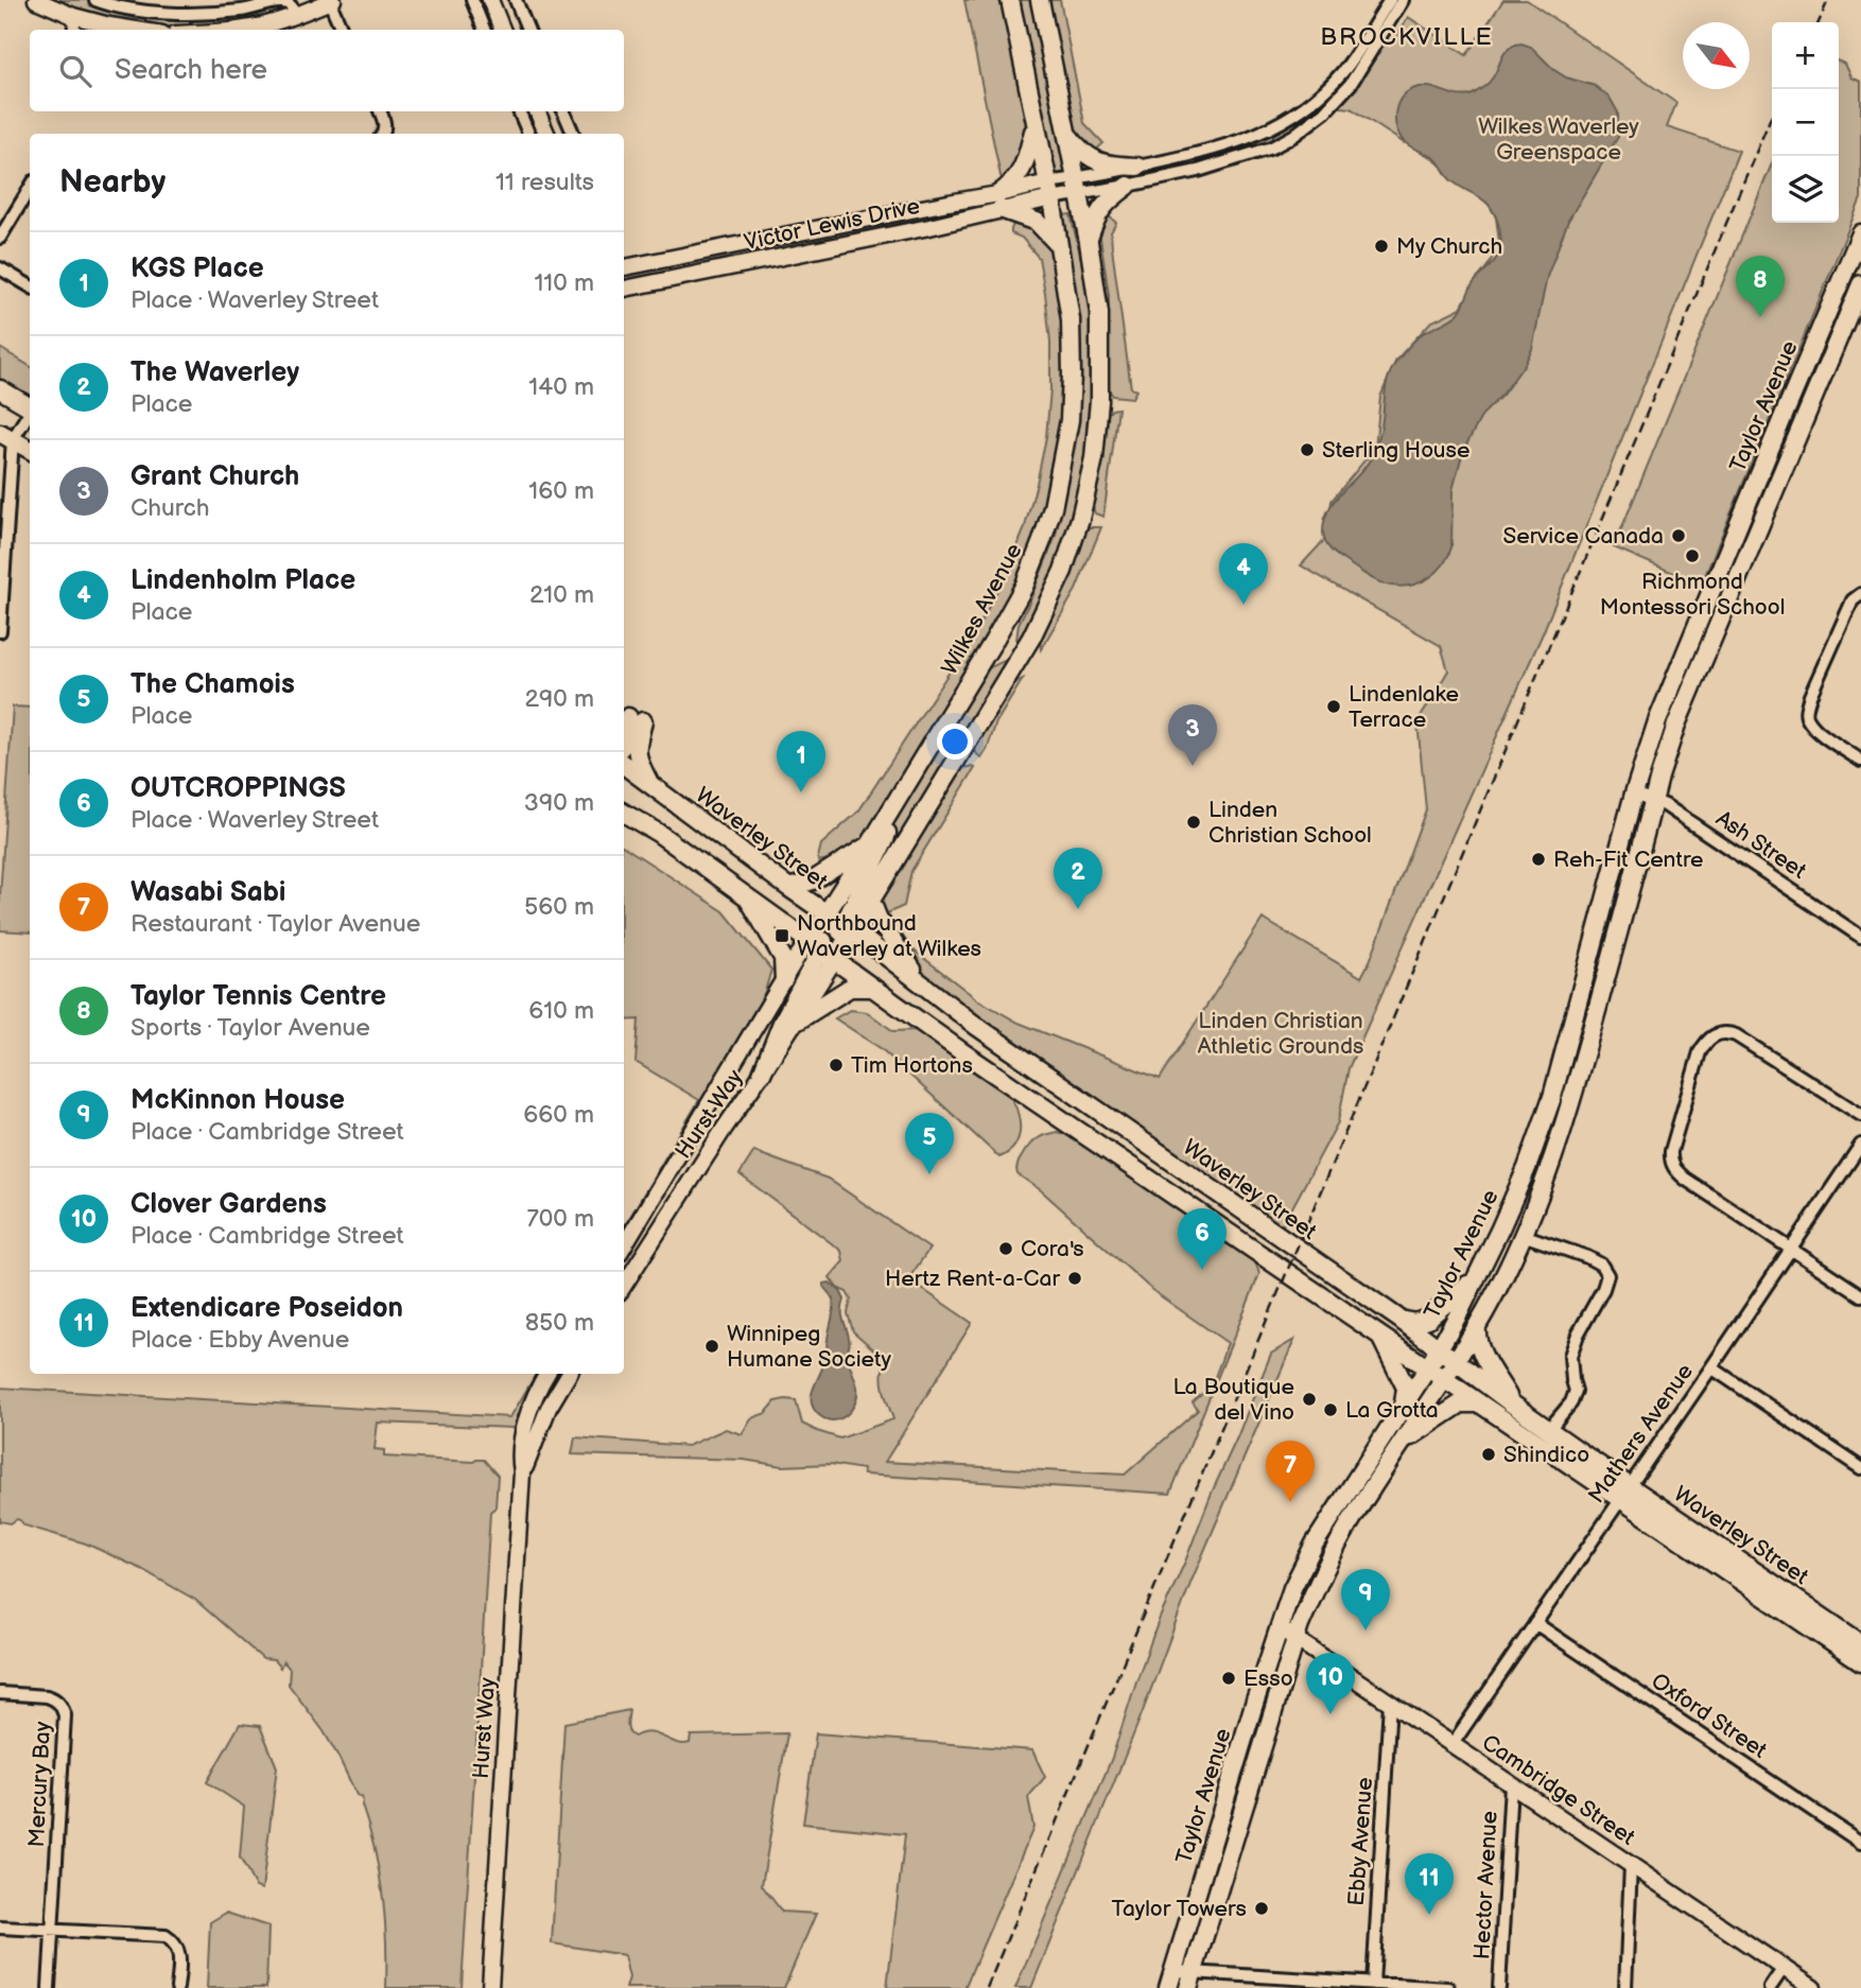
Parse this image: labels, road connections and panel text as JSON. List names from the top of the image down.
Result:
{
  "streets": {
    "main road": ["Taylor Avenue", "Wilkes Avenue", "Waverley Street"],
    "street": [
      "Victor Lewis Drive",
      "Ash Street",
      "Hurst Way",
      "Mathers Avenue",
      "Oxford Street",
      "Mercury Bay",
      "Cambridge Street",
      "Ebby Avenue",
      "Hector Avenue"
    ]
  },
  "crossings": [
    ["Victor Lewis Drive", "Wilkes Avenue"],
    ["Taylor Avenue", "Waverley Street"],
    ["Taylor Avenue", "Ash Street"],
    ["Taylor Avenue", "Cambridge Street"],
    ["Wilkes Avenue", "Waverley Street"],
    ["Wilkes Avenue", "Hurst Way"],
    ["Waverley Street", "Hurst Way"],
    ["Waverley Street", "Mathers Avenue"],
    ["Mathers Avenue", "Oxford Street"],
    ["Mathers Avenue", "Cambridge Street"],
    ["Cambridge Street", "Ebby Avenue"],
    ["Cambridge Street", "Hector Avenue"]
  ],
  "districts": ["BROCKVILLE"],
  "parks": ["Wilkes Waverley Greenspace", "Linden Christian Athletic Grounds"],
  "places": {
    "other": [
      "My Church",
      "Sterling House",
      "Service Canada",
      "Richmond Montessori School",
      "Lindenlake Terrace",
      "Linden Christian School",
      "Reh-Fit Centre",
      "Tim Hortons",
      "Cora's",
      "Hertz Rent-a-Car",
      "Winnipeg Humane Society",
      "La Boutique del Vino",
      "La Grotta",
      "Shindico",
      "Esso",
      "Taylor Towers"
    ],
    "transit": ["Northbound Waverley at Wilkes"]
  },
  "north": "bottom right",
  "page": {
    "map_buttons": ["+", "−"],
    "search": "Search here",
    "heading": ["Nearby", "11 results"],
    "list": [
      {
        "mark": "1",
        "name": "KGS Place",
        "note": "Place · Waverley Street",
        "value": "110 m"
      },
      {
        "mark": "2",
        "name": "The Waverley",
        "note": "Place",
        "value": "140 m"
      },
      {
        "mark": "3",
        "name": "Grant Church",
        "note": "Church",
        "value": "160 m"
      },
      {
        "mark": "4",
        "name": "Lindenholm Place",
        "note": "Place",
        "value": "210 m"
      },
      {
        "mark": "5",
        "name": "The Chamois",
        "note": "Place",
        "value": "290 m"
      },
      {
        "mark": "6",
        "name": "OUTCROPPINGS",
        "note": "Place · Waverley Street",
        "value": "390 m"
      },
      {
        "mark": "7",
        "name": "Wasabi Sabi",
        "note": "Restaurant · Taylor Avenue",
        "value": "560 m"
      },
      {
        "mark": "8",
        "name": "Taylor Tennis Centre",
        "note": "Sports · Taylor Avenue",
        "value": "610 m"
      },
      {
        "mark": "9",
        "name": "McKinnon House",
        "note": "Place · Cambridge Street",
        "value": "660 m"
      },
      {
        "mark": "10",
        "name": "Clover Gardens",
        "note": "Place · Cambridge Street",
        "value": "700 m"
      },
      {
        "mark": "11",
        "name": "Extendicare Poseidon",
        "note": "Place · Ebby Avenue",
        "value": "850 m"
      }
    ],
    "pins": [
      "8",
      "4",
      "3",
      "1",
      "2",
      "5",
      "6",
      "7",
      "9",
      "10",
      "11"
    ]
  }
}
